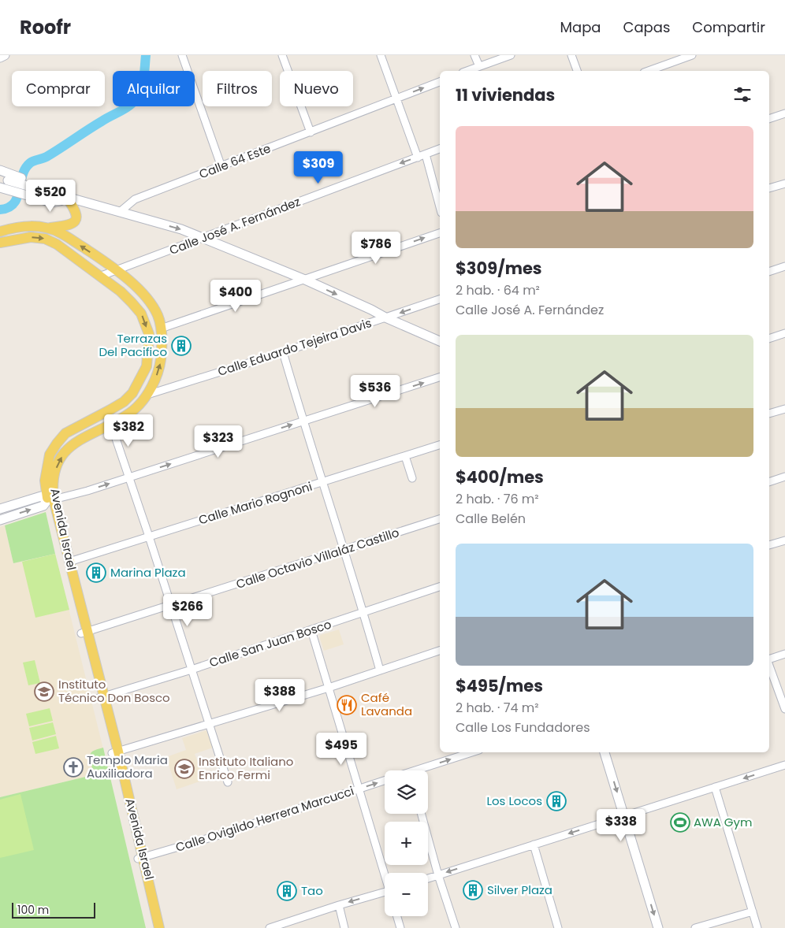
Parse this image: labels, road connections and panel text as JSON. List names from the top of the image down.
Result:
{
  "streets": {
    "main road": ["Avenida Israel"],
    "street": [
      "Calle 64 Este",
      "Calle José A. Fernández",
      "Calle Eduardo Tejeira Davis",
      "Calle Mario Rognoni",
      "Calle Octavio Villaláz Castillo",
      "Calle San Juan Bosco",
      "Calle Ovigildo Herrera Marcucci"
    ]
  },
  "crossings": [
    ["Calle José A. Fernández", "Avenida Israel"],
    ["Calle Eduardo Tejeira Davis", "Avenida Israel"],
    ["Calle Mario Rognoni", "Avenida Israel"],
    ["Avenida Israel", "Calle Octavio Villaláz Castillo"],
    ["Avenida Israel", "Calle San Juan Bosco"],
    ["Avenida Israel", "Calle Ovigildo Herrera Marcucci"]
  ],
  "one_way": ["Calle José A. Fernández"],
  "places": {
    "building": [
      "Terrazas Del Pacifico",
      "Marina Plaza",
      "Los Locos",
      "Silver Plaza",
      "Tao"
    ],
    "school or university": ["Instituto Técnico Don Bosco", "Instituto Italiano Enrico Fermi"],
    "restaurant": ["Café Lavanda"],
    "church": ["Templo Maria Auxiliadora"],
    "sports": ["AWA Gym"]
  },
  "scale_bar": "100 m",
  "page": {
    "header": "Roofr",
    "nav": ["Mapa", "Capas", "Compartir"],
    "chip": [
      "Comprar",
      "Alquilar",
      "Filtros",
      "Nuevo"
    ],
    "heading": "11 viviendas",
    "list": [
      {
        "name": "$309/mes",
        "note": "2 hab. · 64 m² · Calle José A. Fernández"
      },
      {
        "name": "$400/mes",
        "note": "2 hab. · 76 m² · Calle Belén"
      },
      {
        "name": "$495/mes",
        "note": "2 hab. · 74 m² · Calle Los Fundadores"
      }
    ],
    "price": [
      "$309",
      "$520",
      "$786",
      "$400",
      "$536",
      "$382",
      "$323",
      "$266",
      "$388",
      "$495",
      "$338"
    ],
    "map_buttons": ["+", "−"],
    "scale": "100 m"
  }
}
